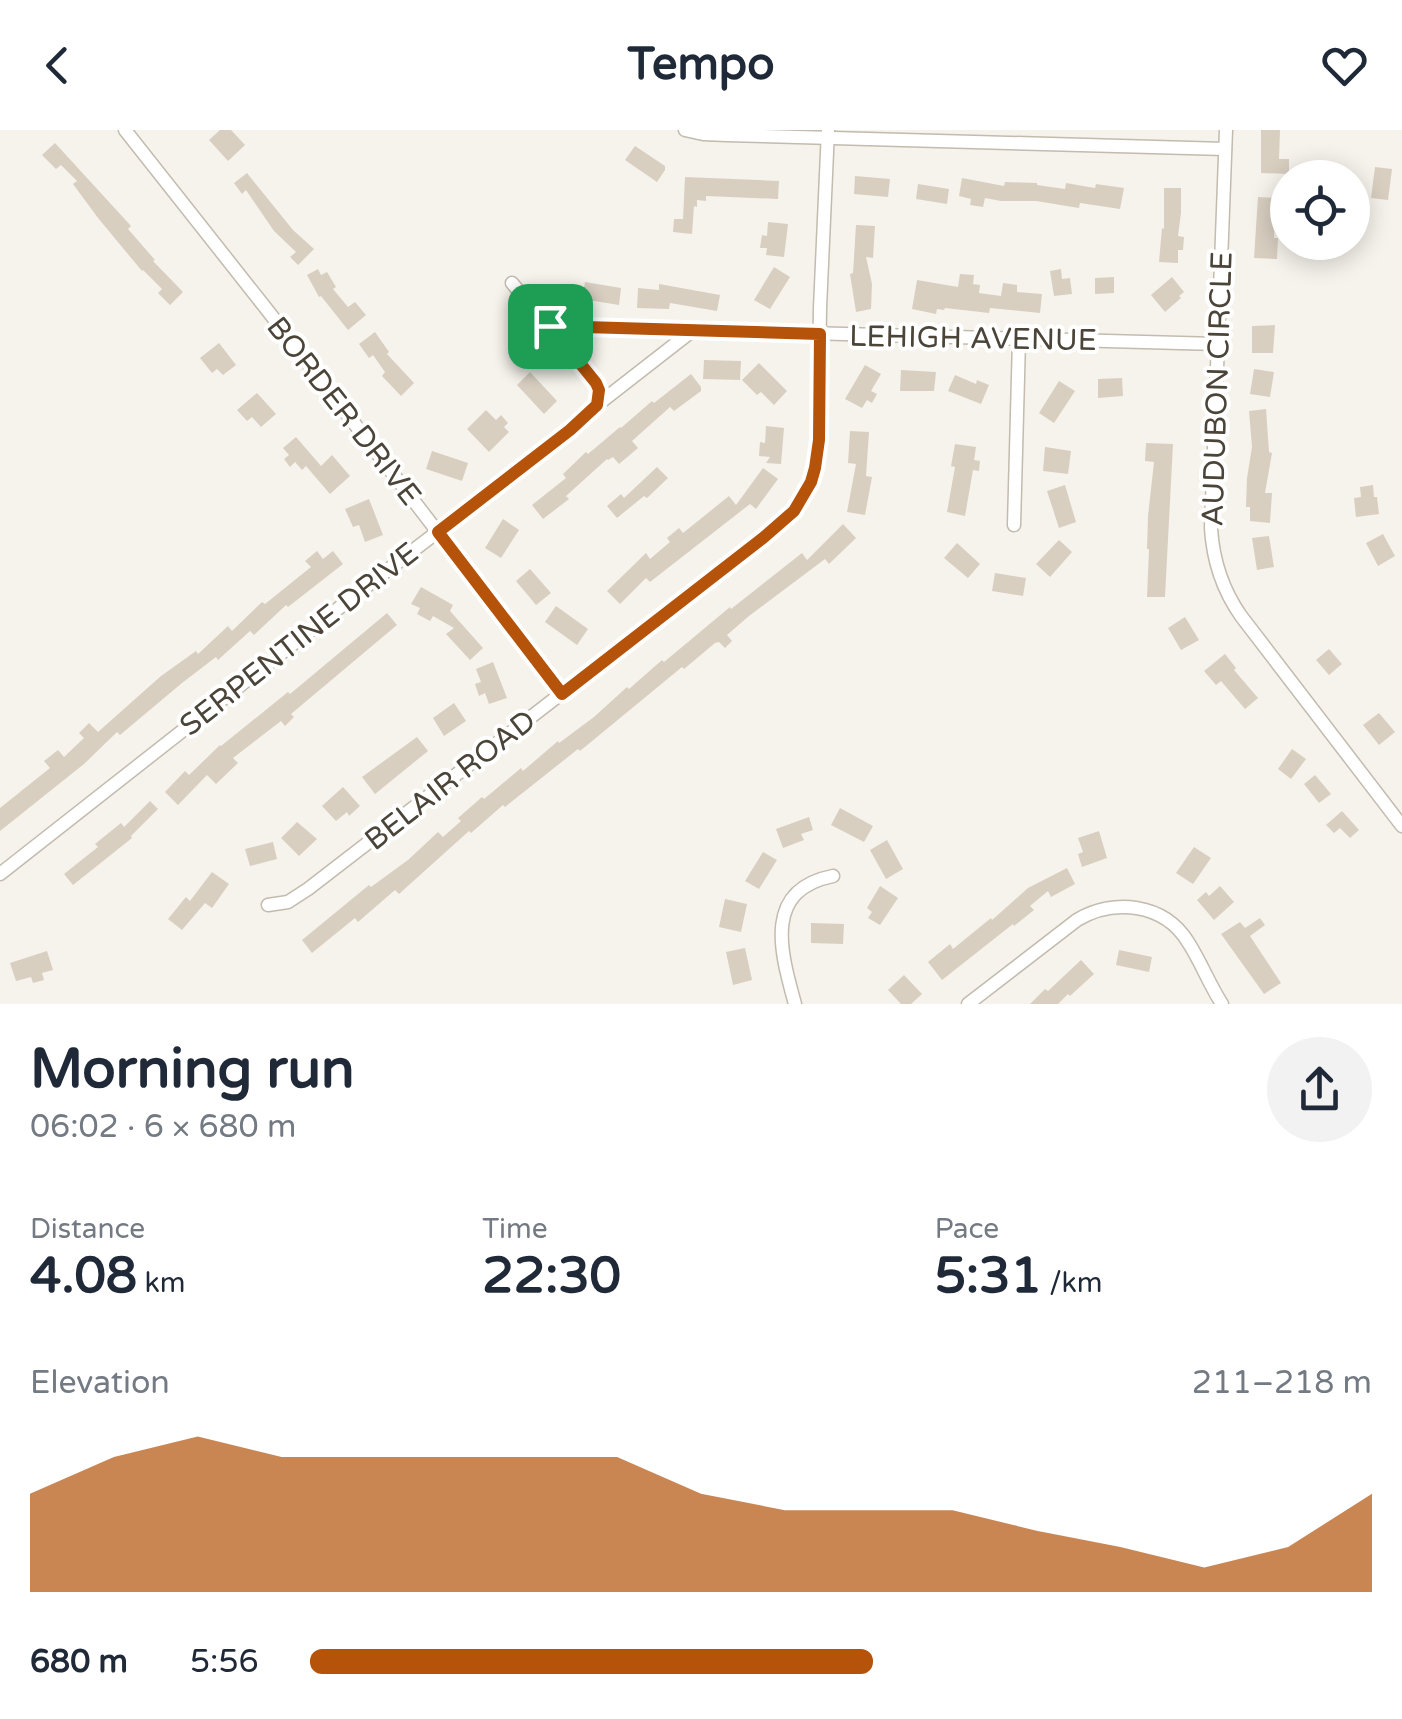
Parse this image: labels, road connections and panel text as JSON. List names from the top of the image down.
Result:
{
  "streets": {
    "street": [
      "LEHIGH AVENUE",
      "AUDUBON CIRCLE",
      "BORDER DRIVE",
      "SERPENTINE DRIVE",
      "BELAIR ROAD"
    ]
  },
  "crossings": [
    ["LEHIGH AVENUE", "AUDUBON CIRCLE"],
    ["LEHIGH AVENUE", "SERPENTINE DRIVE"],
    ["LEHIGH AVENUE", "BELAIR ROAD"],
    ["BORDER DRIVE", "SERPENTINE DRIVE"],
    ["BORDER DRIVE", "BELAIR ROAD"]
  ],
  "page": {
    "header": "Tempo",
    "heading": ["Morning run", "06:02 · 6 × 680 m"],
    "stats": [
      ["Distance", "4.08 km"],
      ["Time", "22:30"],
      ["Pace", "5:31 /km"]
    ],
    "chart": ["Elevation", "211–218 m"],
    "list": [
      {
        "name": "680 m",
        "note": "5:56"
      }
    ]
  }
}
